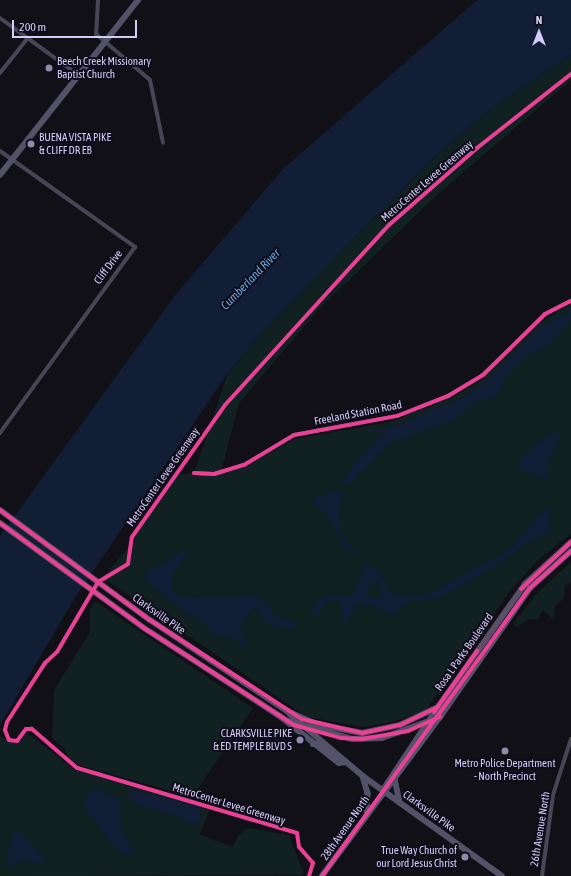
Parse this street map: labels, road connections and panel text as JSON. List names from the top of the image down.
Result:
{
  "streets": {
    "main road": ["Clarksville Pike", "Rosa L Parks Boulevard", "28th Avenue North"],
    "street": ["Cliff Drive", "Freeland Station Road", "26th Avenue North"],
    "cycle path": ["MetroCenter Levee Greenway"]
  },
  "crossings": [
    ["Clarksville Pike", "Rosa L Parks Boulevard"],
    ["Clarksville Pike", "28th Avenue North"],
    ["Rosa L Parks Boulevard", "28th Avenue North"]
  ],
  "water": ["Cumberland River"],
  "places": [
    "Beech Creek Missionary Baptist Church",
    "BUENA VISTA PIKE & CLIFF DR EB",
    "CLARKSVILLE PIKE & ED TEMPLE BLVD S",
    "Metro Police Department - North Precinct",
    "True Way Church of our Lord Jesus Christ"
  ],
  "scale_bar": "200 m",
  "north": "top"
}
